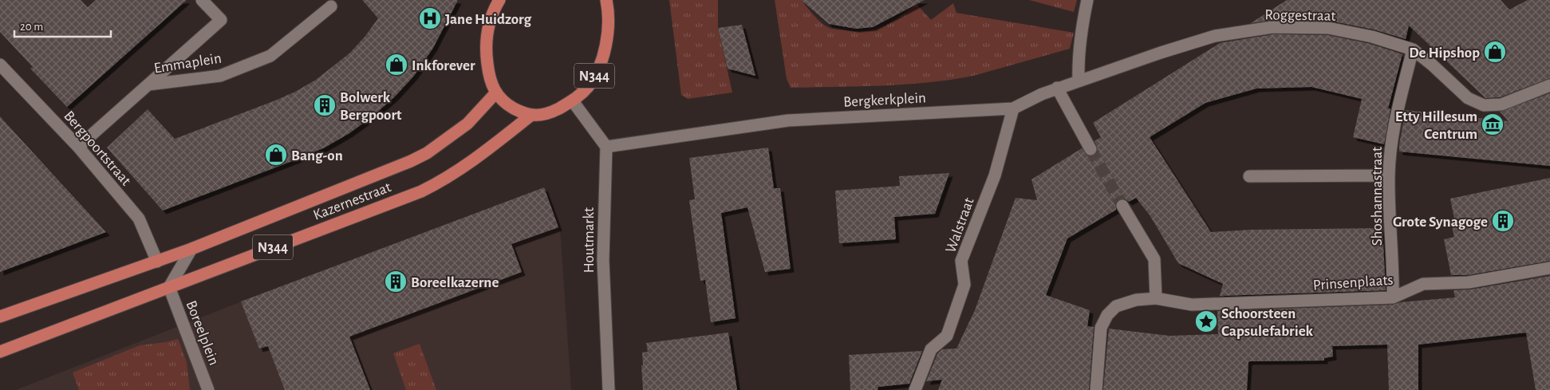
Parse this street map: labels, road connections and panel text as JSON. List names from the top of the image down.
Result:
{
  "streets": {
    "main road": ["N344", "Kazernestraat"],
    "street": [
      "Roggestraat",
      "Emmaplein",
      "Bergkerkplein",
      "Bergpoortstraat",
      "Shoshannastraat",
      "Walstraat",
      "Houtmarkt",
      "Prinsenplaats",
      "Boreelplein"
    ]
  },
  "crossings": [
    ["Roggestraat", "Bergkerkplein"],
    ["Roggestraat", "Shoshannastraat"],
    ["N344", "Kazernestraat"],
    ["Bergkerkplein", "Walstraat"],
    ["Bergkerkplein", "Houtmarkt"],
    ["Bergpoortstraat", "Kazernestraat"],
    ["Shoshannastraat", "Prinsenplaats"],
    ["Kazernestraat", "Boreelplein"]
  ],
  "places": {
    "hospital": ["Jane Huidzorg"],
    "shop": ["De Hipshop", "Inkforever", "Bang-on"],
    "building": ["Bolwerk Bergpoort", "Grote Synagoge", "Boreelkazerne"],
    "museum": ["Etty Hillesum Centrum"],
    "place": ["Schoorsteen Capsulefabriek"]
  },
  "scale_bar": "20 m"
}
